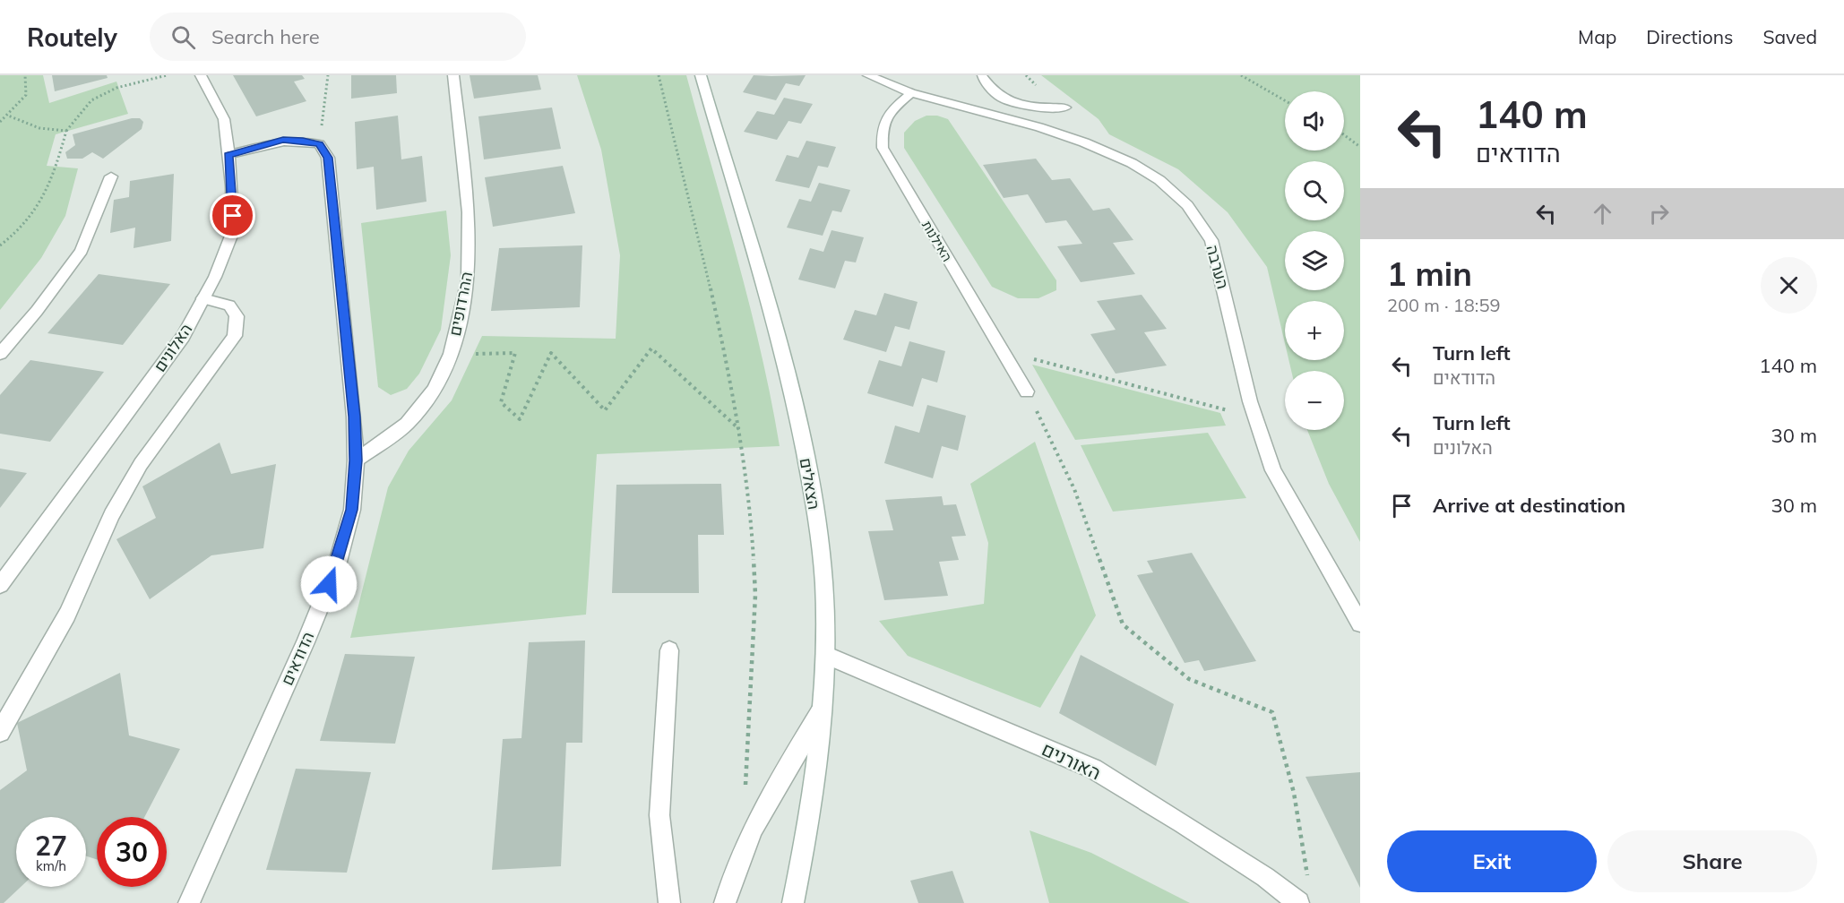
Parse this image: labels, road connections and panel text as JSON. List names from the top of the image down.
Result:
{
  "streets": {
    "street": [
      "האילנות",
      "הערבה",
      "ההרדופים",
      "האלונים",
      "הצאלים",
      "הדודאים",
      "האורנים"
    ]
  },
  "crossings": [
    ["האילנות", "הערבה"],
    ["ההרדופים", "הדודאים"],
    ["הצאלים", "האורנים"]
  ],
  "page": {
    "header": "Routely",
    "search": "Search here",
    "nav": ["Map", "Directions", "Saved"],
    "turn": ["140 m", "הדודאים"],
    "map_buttons": ["+", "−"],
    "heading": ["1 min", "200 m · 18:59"],
    "list": [
      {
        "name": "Turn left",
        "note": "הדודאים",
        "value": "140 m"
      },
      {
        "name": "Turn left",
        "note": "האלונים",
        "value": "30 m"
      },
      {
        "name": "Arrive at destination",
        "value": "30 m"
      }
    ],
    "speed": "27 km/h",
    "limit": "30",
    "buttons": ["Exit", "Share"]
  }
}
